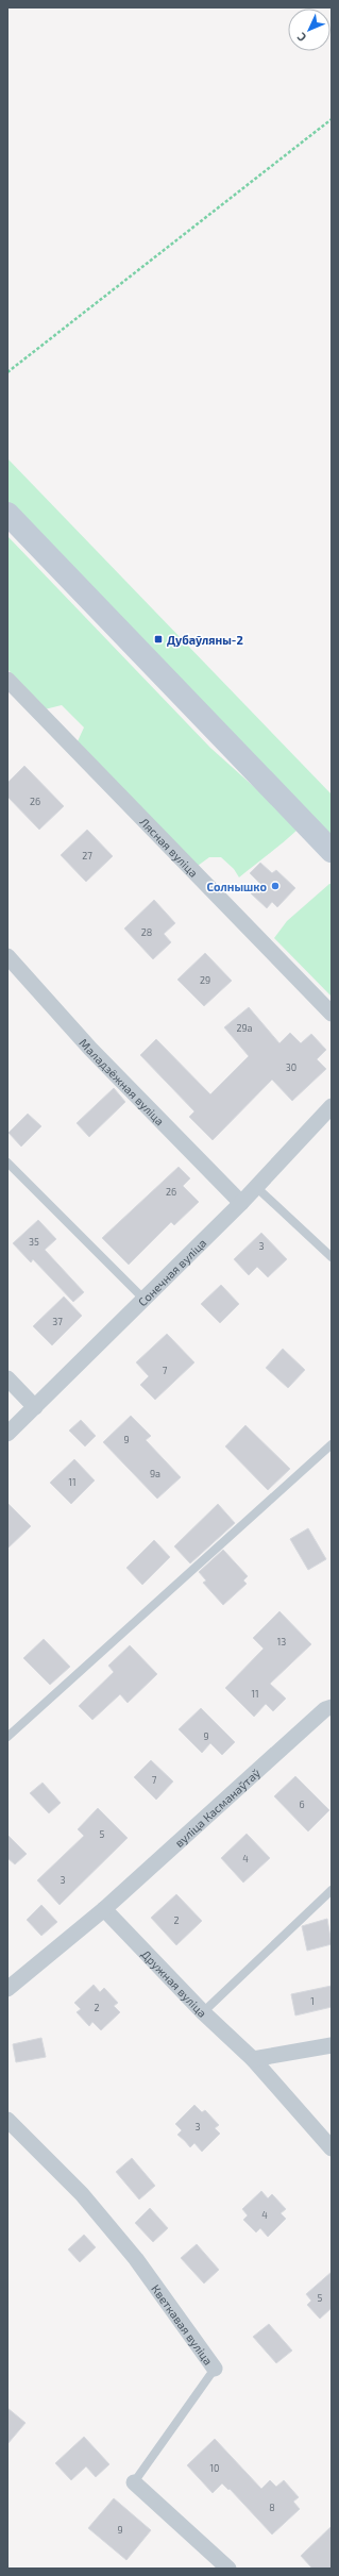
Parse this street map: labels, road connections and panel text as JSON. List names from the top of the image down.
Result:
{
  "streets": {
    "street": [
      "Лясная вуліца",
      "Маладзёжная вуліца",
      "Сонечная вуліца",
      "вуліца Касманаўтаў",
      "Дружная вуліца",
      "Кветкавая вуліца"
    ]
  },
  "crossings": [
    ["Маладзёжная вуліца", "Сонечная вуліца"],
    ["вуліца Касманаўтаў", "Дружная вуліца"]
  ],
  "places": {
    "transit": ["Дубаўляны-2"],
    "other": ["Солнышко"]
  },
  "house_numbers": [
    "26",
    "27",
    "28",
    "29",
    "29а",
    "30",
    "26",
    "35",
    "3",
    "37",
    "7",
    "9",
    "9а",
    "11",
    "13",
    "11",
    "9",
    "7",
    "6",
    "5",
    "4",
    "3",
    "2",
    "1",
    "2",
    "3",
    "4",
    "5",
    "10",
    "8",
    "9"
  ],
  "north": "bottom left"
}
